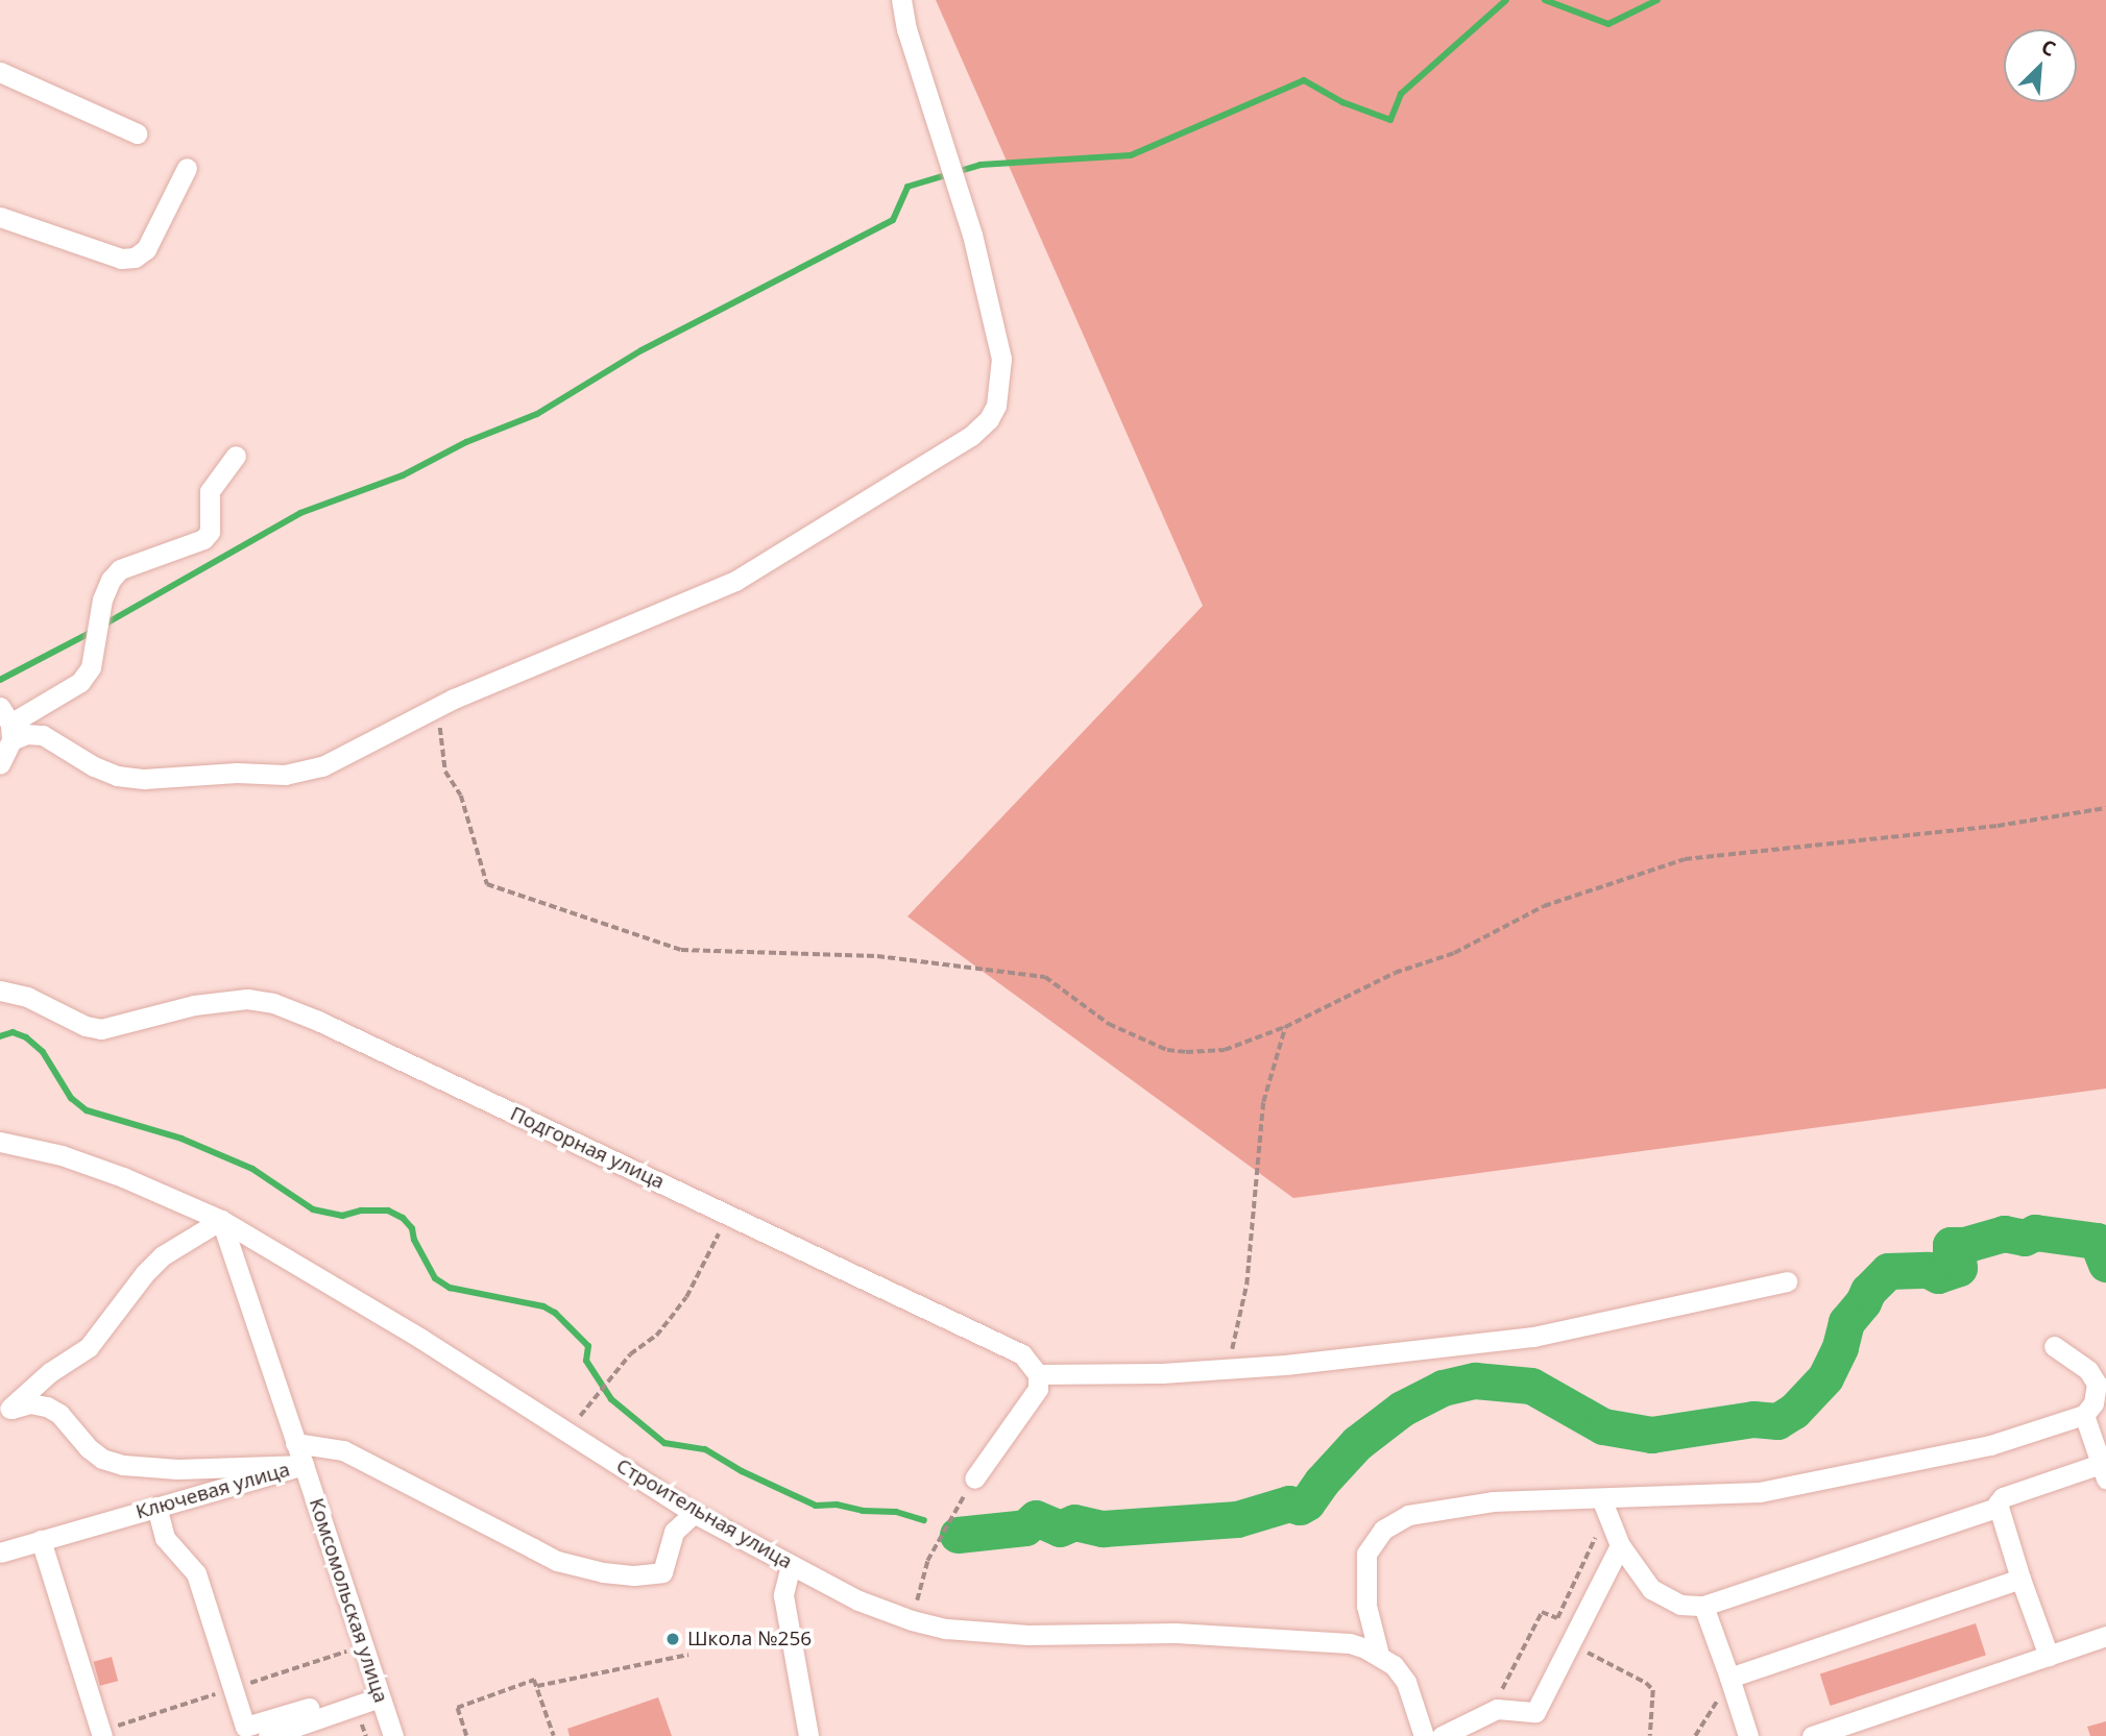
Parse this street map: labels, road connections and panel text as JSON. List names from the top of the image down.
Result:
{
  "streets": {
    "street": [
      "Подгорная улица",
      "Ключевая улица",
      "Строительная улица",
      "Комсомольская улица"
    ]
  },
  "crossings": [
    ["Ключевая улица", "Строительная улица"],
    ["Ключевая улица", "Комсомольская улица"]
  ],
  "places": ["Школа №256"],
  "north": "top right"
}
